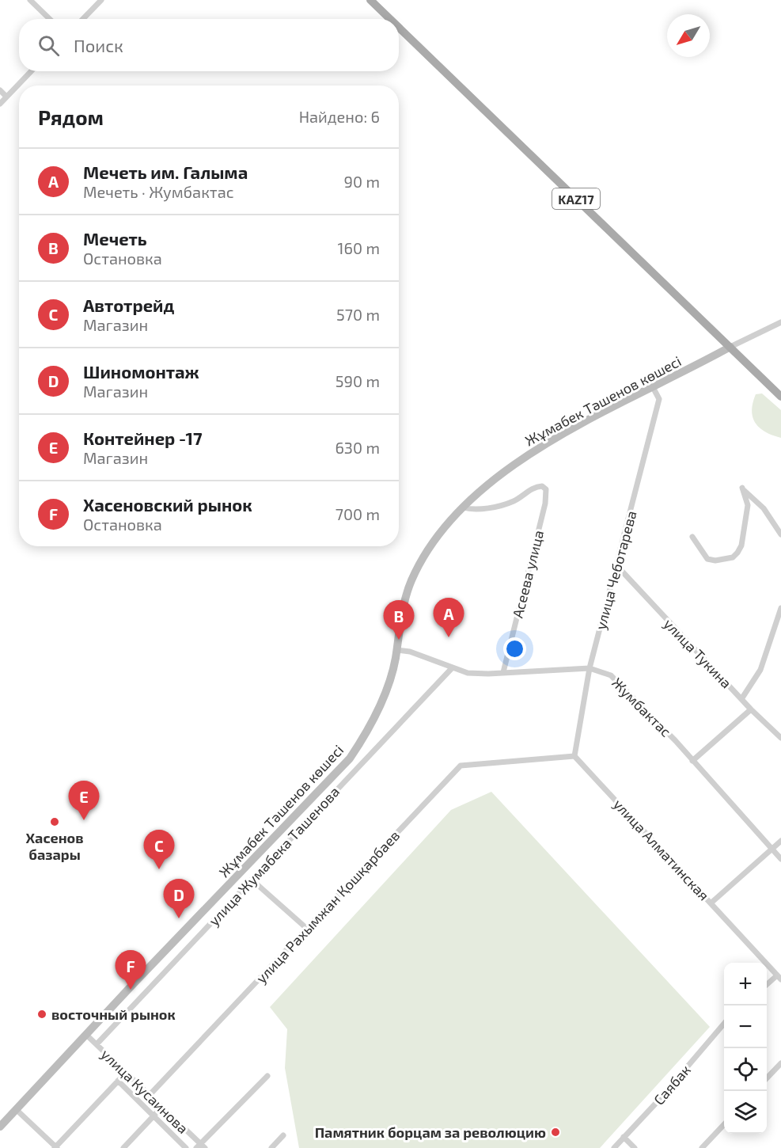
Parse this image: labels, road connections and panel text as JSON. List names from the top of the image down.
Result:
{
  "streets": {
    "main road": ["KAZ17", "Жұмабек Тәшенов көшесі"],
    "street": [
      "улица Чеботарева",
      "Асеева улица",
      "улица Тукина",
      "Жумбактас",
      "улица Алматинская",
      "улица Жумабека Ташенова",
      "улица Рахымжан Қошқарбаев",
      "Саябак",
      "улица Кусаинова"
    ]
  },
  "crossings": [
    ["KAZ17", "Жұмабек Тәшенов көшесі"],
    ["Жұмабек Тәшенов көшесі", "улица Чеботарева"],
    ["Жұмабек Тәшенов көшесі", "Асеева улица"],
    ["Жұмабек Тәшенов көшесі", "Жумбактас"],
    ["Жұмабек Тәшенов көшесі", "улица Кусаинова"],
    ["улица Чеботарева", "улица Тукина"],
    ["улица Чеботарева", "Жумбактас"],
    ["улица Чеботарева", "улица Алматинская"],
    ["улица Чеботарева", "улица Рахымжан Қошқарбаев"],
    ["Асеева улица", "Жумбактас"],
    ["Жумбактас", "улица Жумабека Ташенова"],
    ["улица Алматинская", "улица Рахымжан Қошқарбаев"],
    ["улица Жумабека Ташенова", "улица Кусаинова"],
    ["улица Рахымжан Қошқарбаев", "улица Кусаинова"]
  ],
  "places": ["Хасенов базары", "восточный рынок", "Памятник борцам за революцию"],
  "north": "bottom left",
  "page": {
    "search": "Поиск",
    "heading": ["Рядом", "Найдено: 6"],
    "list": [
      {
        "mark": "A",
        "name": "Мечеть им. Галыма",
        "note": "Мечеть · Жумбактас",
        "value": "90 m"
      },
      {
        "mark": "B",
        "name": "Мечеть",
        "note": "Остановка",
        "value": "160 m"
      },
      {
        "mark": "C",
        "name": "Автотрейд",
        "note": "Магазин",
        "value": "570 m"
      },
      {
        "mark": "D",
        "name": "Шиномонтаж",
        "note": "Магазин",
        "value": "590 m"
      },
      {
        "mark": "E",
        "name": "Контейнер -17",
        "note": "Магазин",
        "value": "630 m"
      },
      {
        "mark": "F",
        "name": "Хасеновский рынок",
        "note": "Остановка",
        "value": "700 m"
      }
    ],
    "pins": [
      "A",
      "B",
      "E",
      "C",
      "D",
      "F"
    ],
    "map_buttons": ["+", "−"]
  }
}
